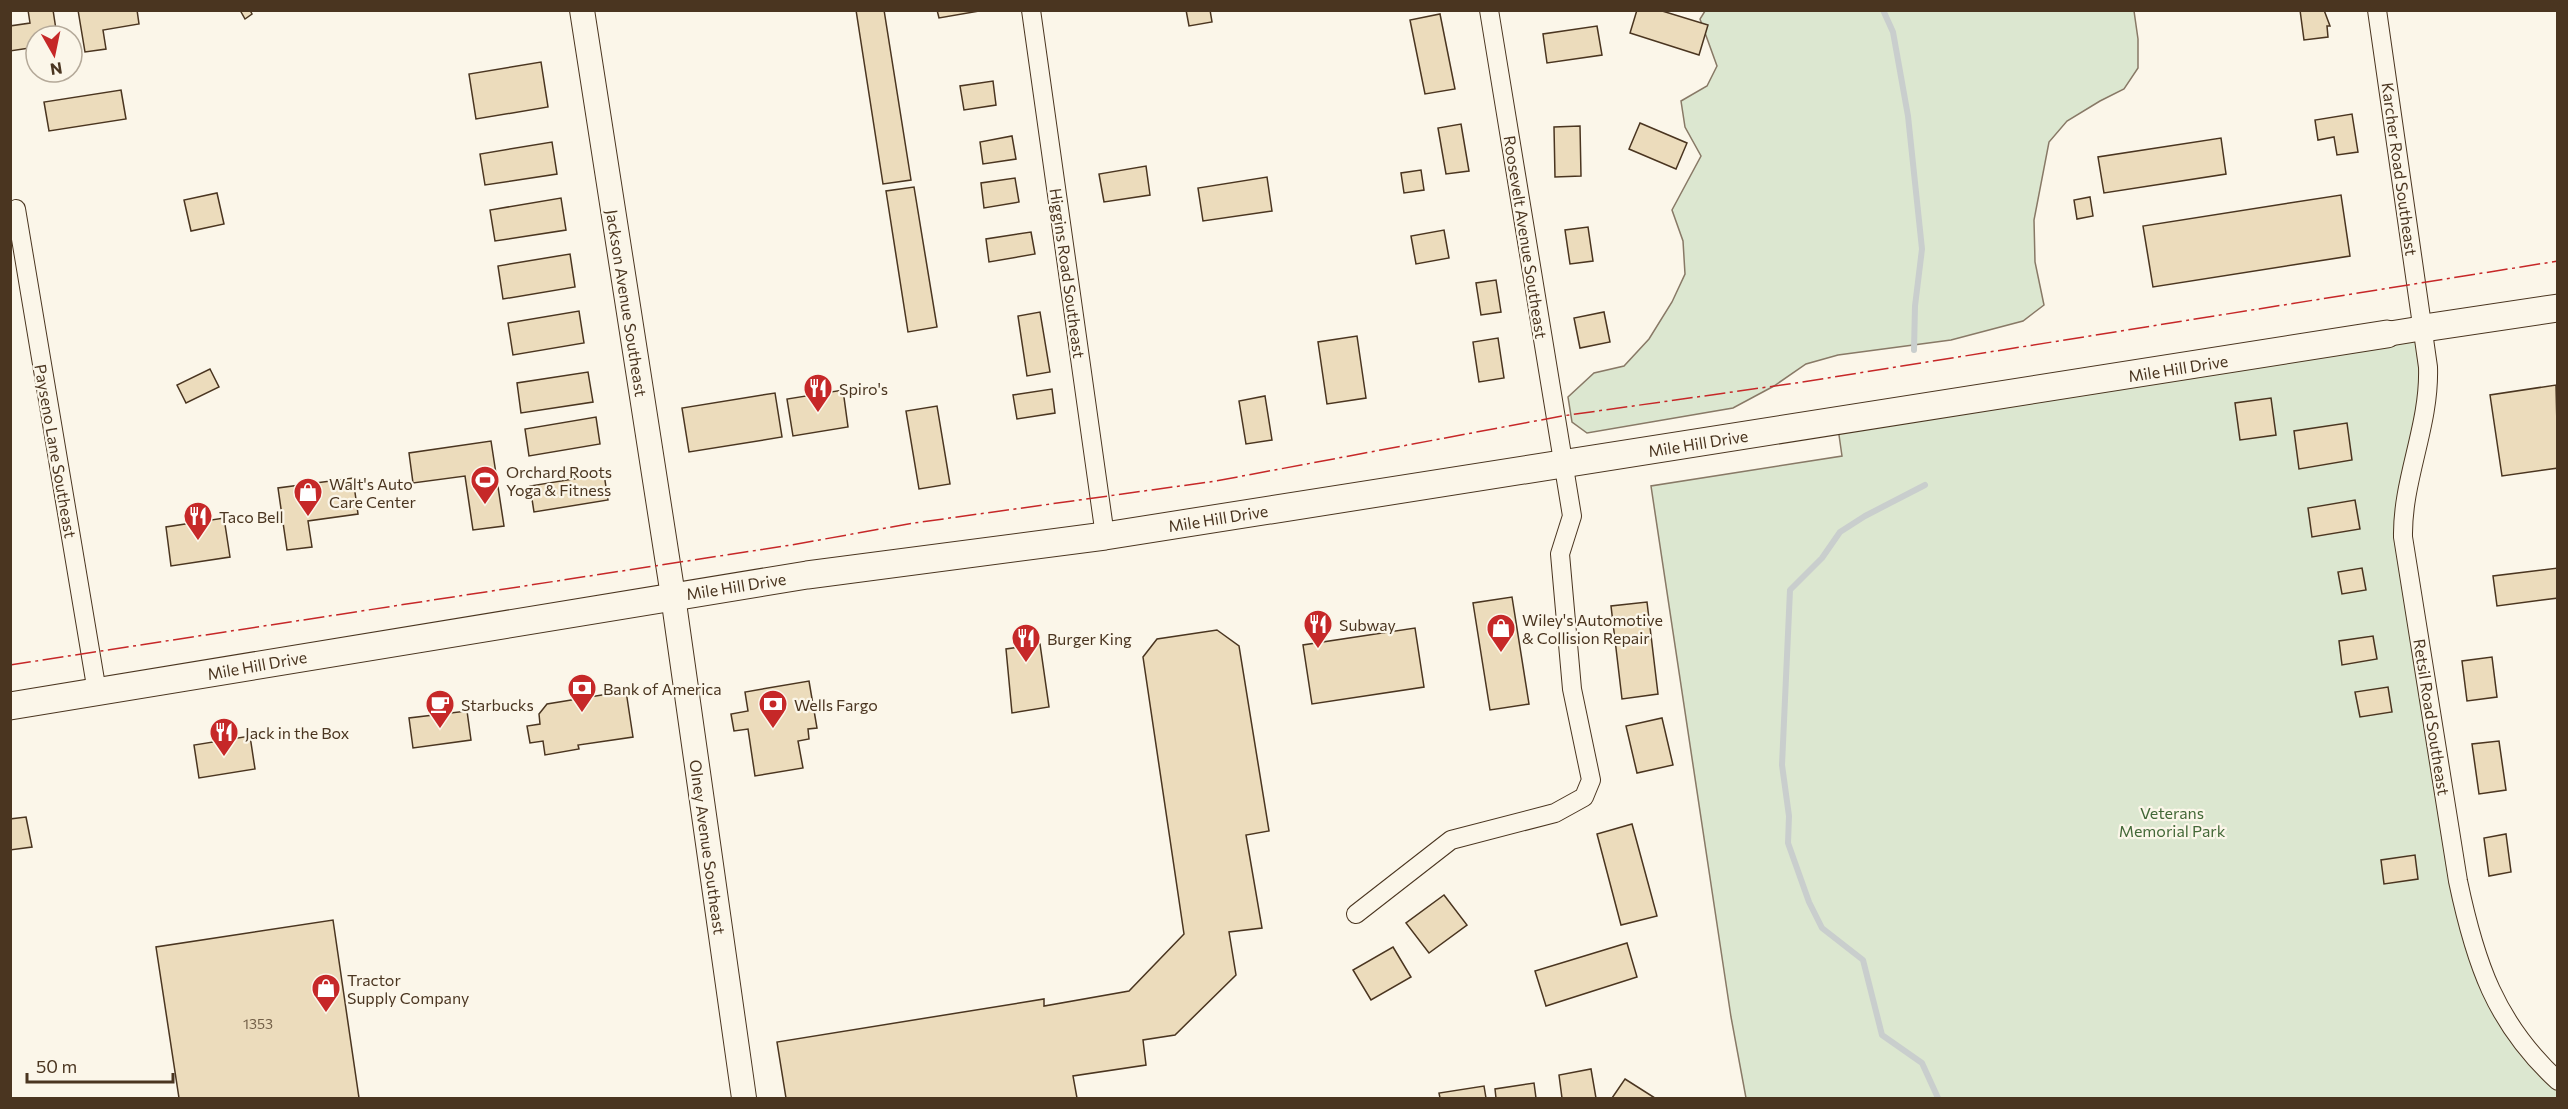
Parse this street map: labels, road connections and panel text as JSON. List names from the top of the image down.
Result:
{
  "streets": {
    "main road": ["Jackson Avenue Southeast", "Mile Hill Drive", "Olney Avenue Southeast"],
    "street": [
      "Karcher Road Southeast",
      "Roosevelt Avenue Southeast",
      "Higgins Road Southeast",
      "Payseno Lane Southeast",
      "Retsil Road Southeast"
    ]
  },
  "crossings": [
    ["Karcher Road Southeast", "Mile Hill Drive"],
    ["Karcher Road Southeast", "Retsil Road Southeast"],
    ["Roosevelt Avenue Southeast", "Mile Hill Drive"],
    ["Higgins Road Southeast", "Mile Hill Drive"],
    ["Jackson Avenue Southeast", "Mile Hill Drive"],
    ["Jackson Avenue Southeast", "Olney Avenue Southeast"],
    ["Mile Hill Drive", "Payseno Lane Southeast"],
    ["Mile Hill Drive", "Retsil Road Southeast"],
    ["Mile Hill Drive", "Olney Avenue Southeast"]
  ],
  "parks": ["Veterans Memorial Park"],
  "places": {
    "restaurant": [
      "Spiro's",
      "Taco Bell",
      "Subway",
      "Burger King",
      "Jack in the Box"
    ],
    "sports": ["Orchard Roots Yoga & Fitness"],
    "shop": ["Walt's Auto Care Center", "Wiley's Automotive & Collision Repair", "Tractor Supply Company"],
    "bank": ["Bank of America", "Wells Fargo"],
    "cafe": ["Starbucks"]
  },
  "house_numbers": ["1353"],
  "scale_bar": "50 m",
  "north": "bottom"
}
